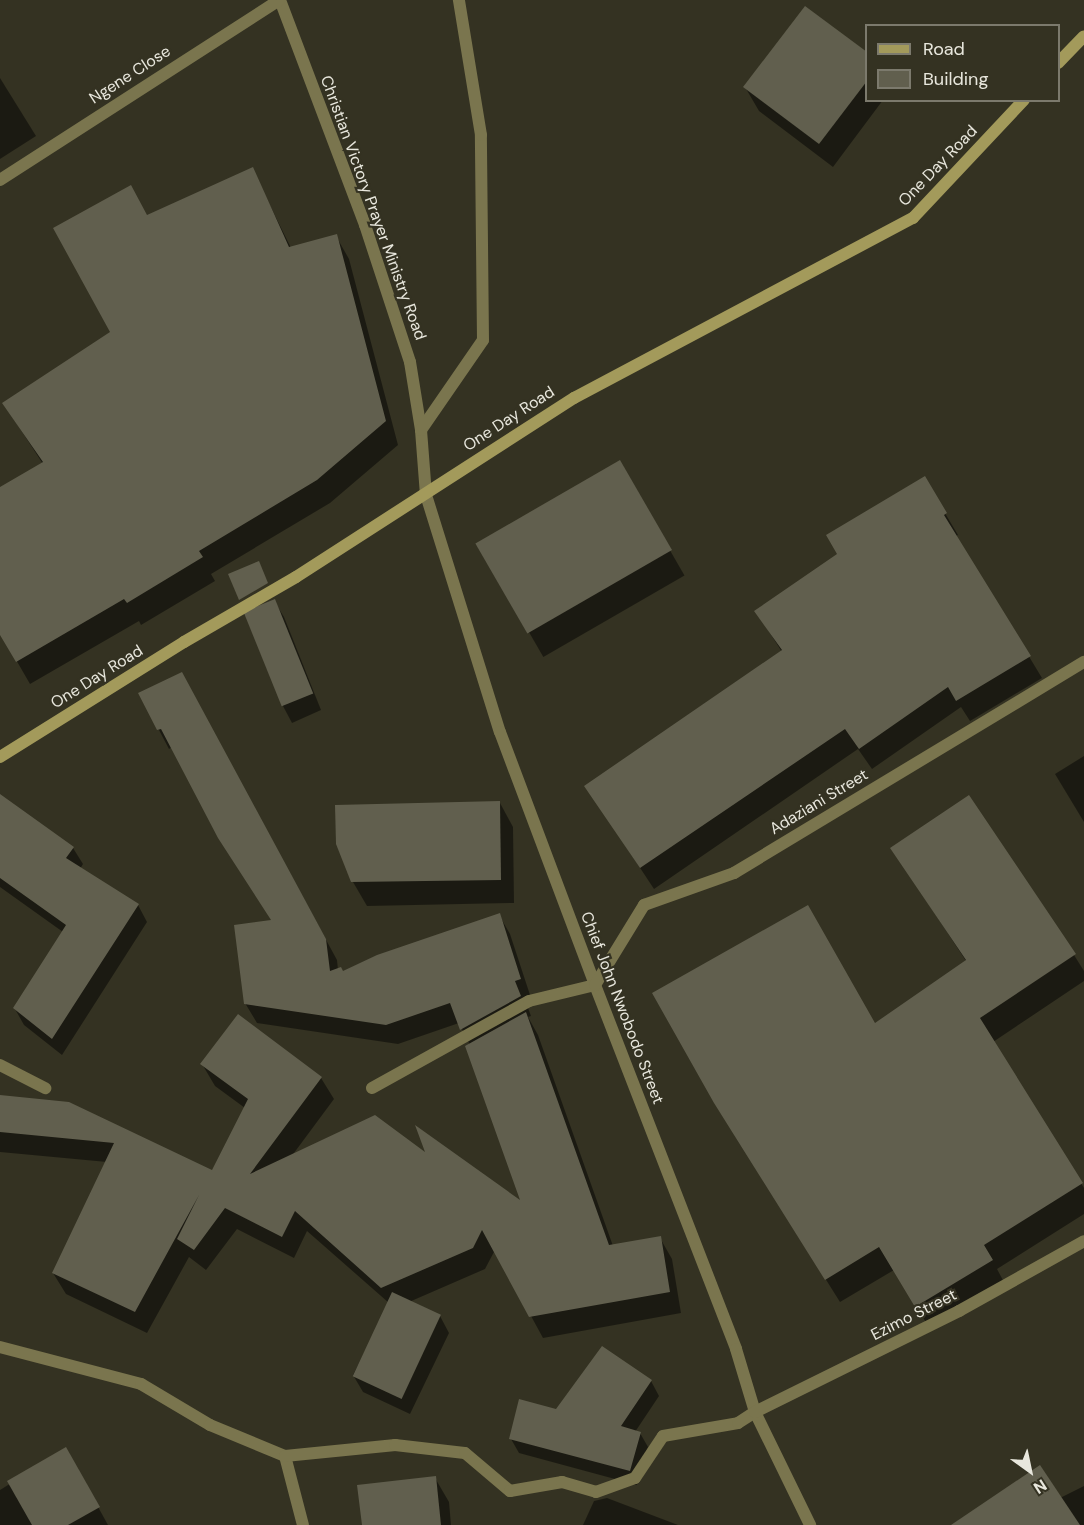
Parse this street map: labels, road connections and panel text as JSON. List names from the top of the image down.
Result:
{
  "streets": {
    "main road": ["One Day Road"],
    "street": [
      "Ngene Close",
      "Christian Victory Prayer Ministry Road",
      "Adaziani Street",
      "Chief John Nwobodo Street",
      "Ezimo Street"
    ]
  },
  "crossings": [
    ["Ngene Close", "Christian Victory Prayer Ministry Road"],
    ["One Day Road", "Christian Victory Prayer Ministry Road"],
    ["One Day Road", "Chief John Nwobodo Street"],
    ["Christian Victory Prayer Ministry Road", "Chief John Nwobodo Street"],
    ["Adaziani Street", "Chief John Nwobodo Street"],
    ["Chief John Nwobodo Street", "Ezimo Street"]
  ],
  "legend": ["Road", "Building"],
  "north": "bottom right"
}
